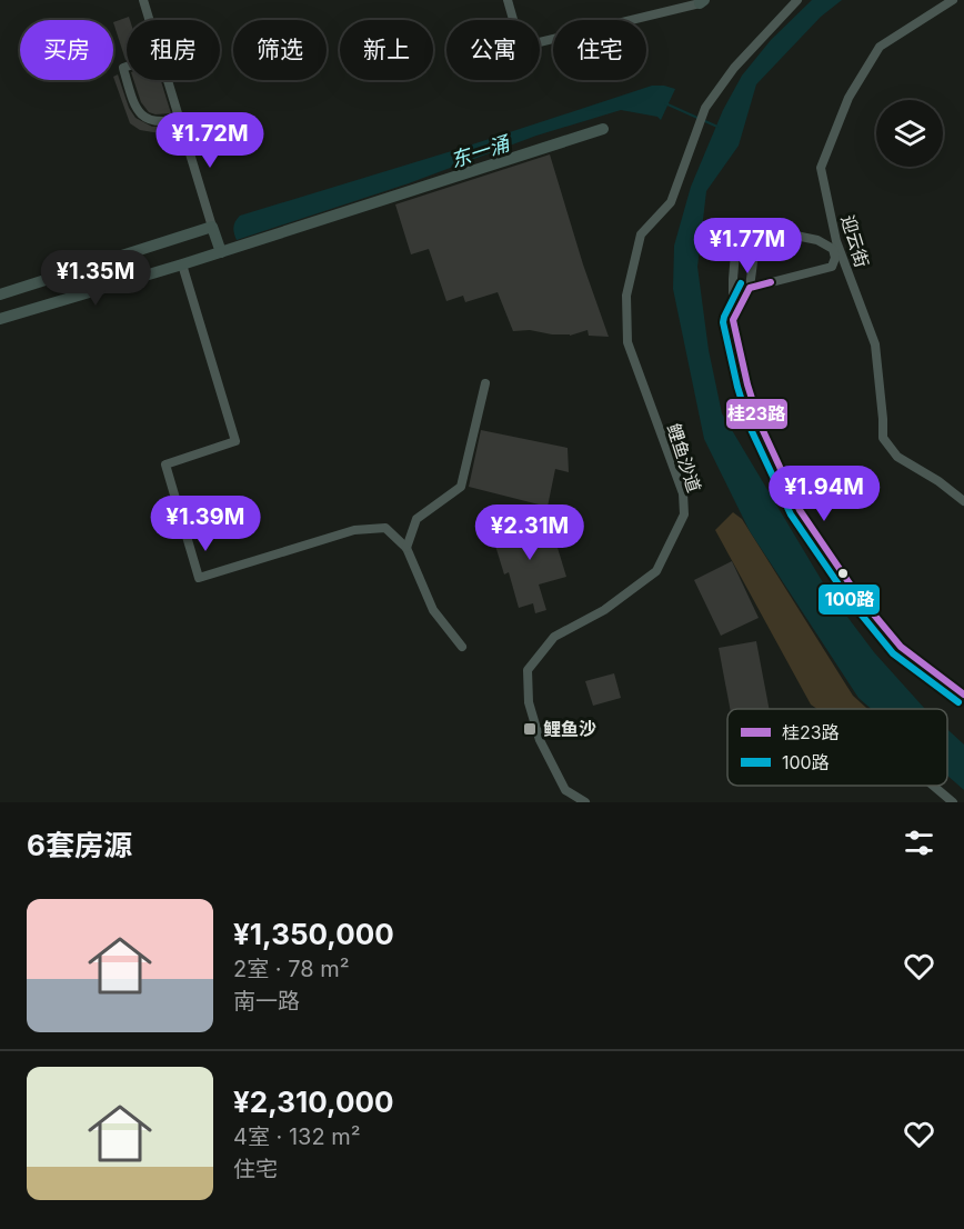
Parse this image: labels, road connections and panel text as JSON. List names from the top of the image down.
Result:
{
  "streets": {
    "street": ["迎云街", "鲤鱼沙道"]
  },
  "water": ["东一涌"],
  "places": {
    "transit": ["鲤鱼沙"]
  },
  "lines": ["transit line 桂23路", "transit line 100路"],
  "legend": ["桂23路", "100路"],
  "page": {
    "chip": [
      "买房",
      "租房",
      "筛选",
      "新上",
      "公寓",
      "住宅"
    ],
    "price": [
      "¥1.72M",
      "¥1.77M",
      "¥1.35M",
      "¥1.94M",
      "¥1.39M",
      "¥2.31M"
    ],
    "heading": "6套房源",
    "list": [
      {
        "name": "¥1,350,000",
        "note": "2室 · 78 m² · 南一路"
      },
      {
        "name": "¥2,310,000",
        "note": "4室 · 132 m² · 住宅"
      }
    ]
  }
}
